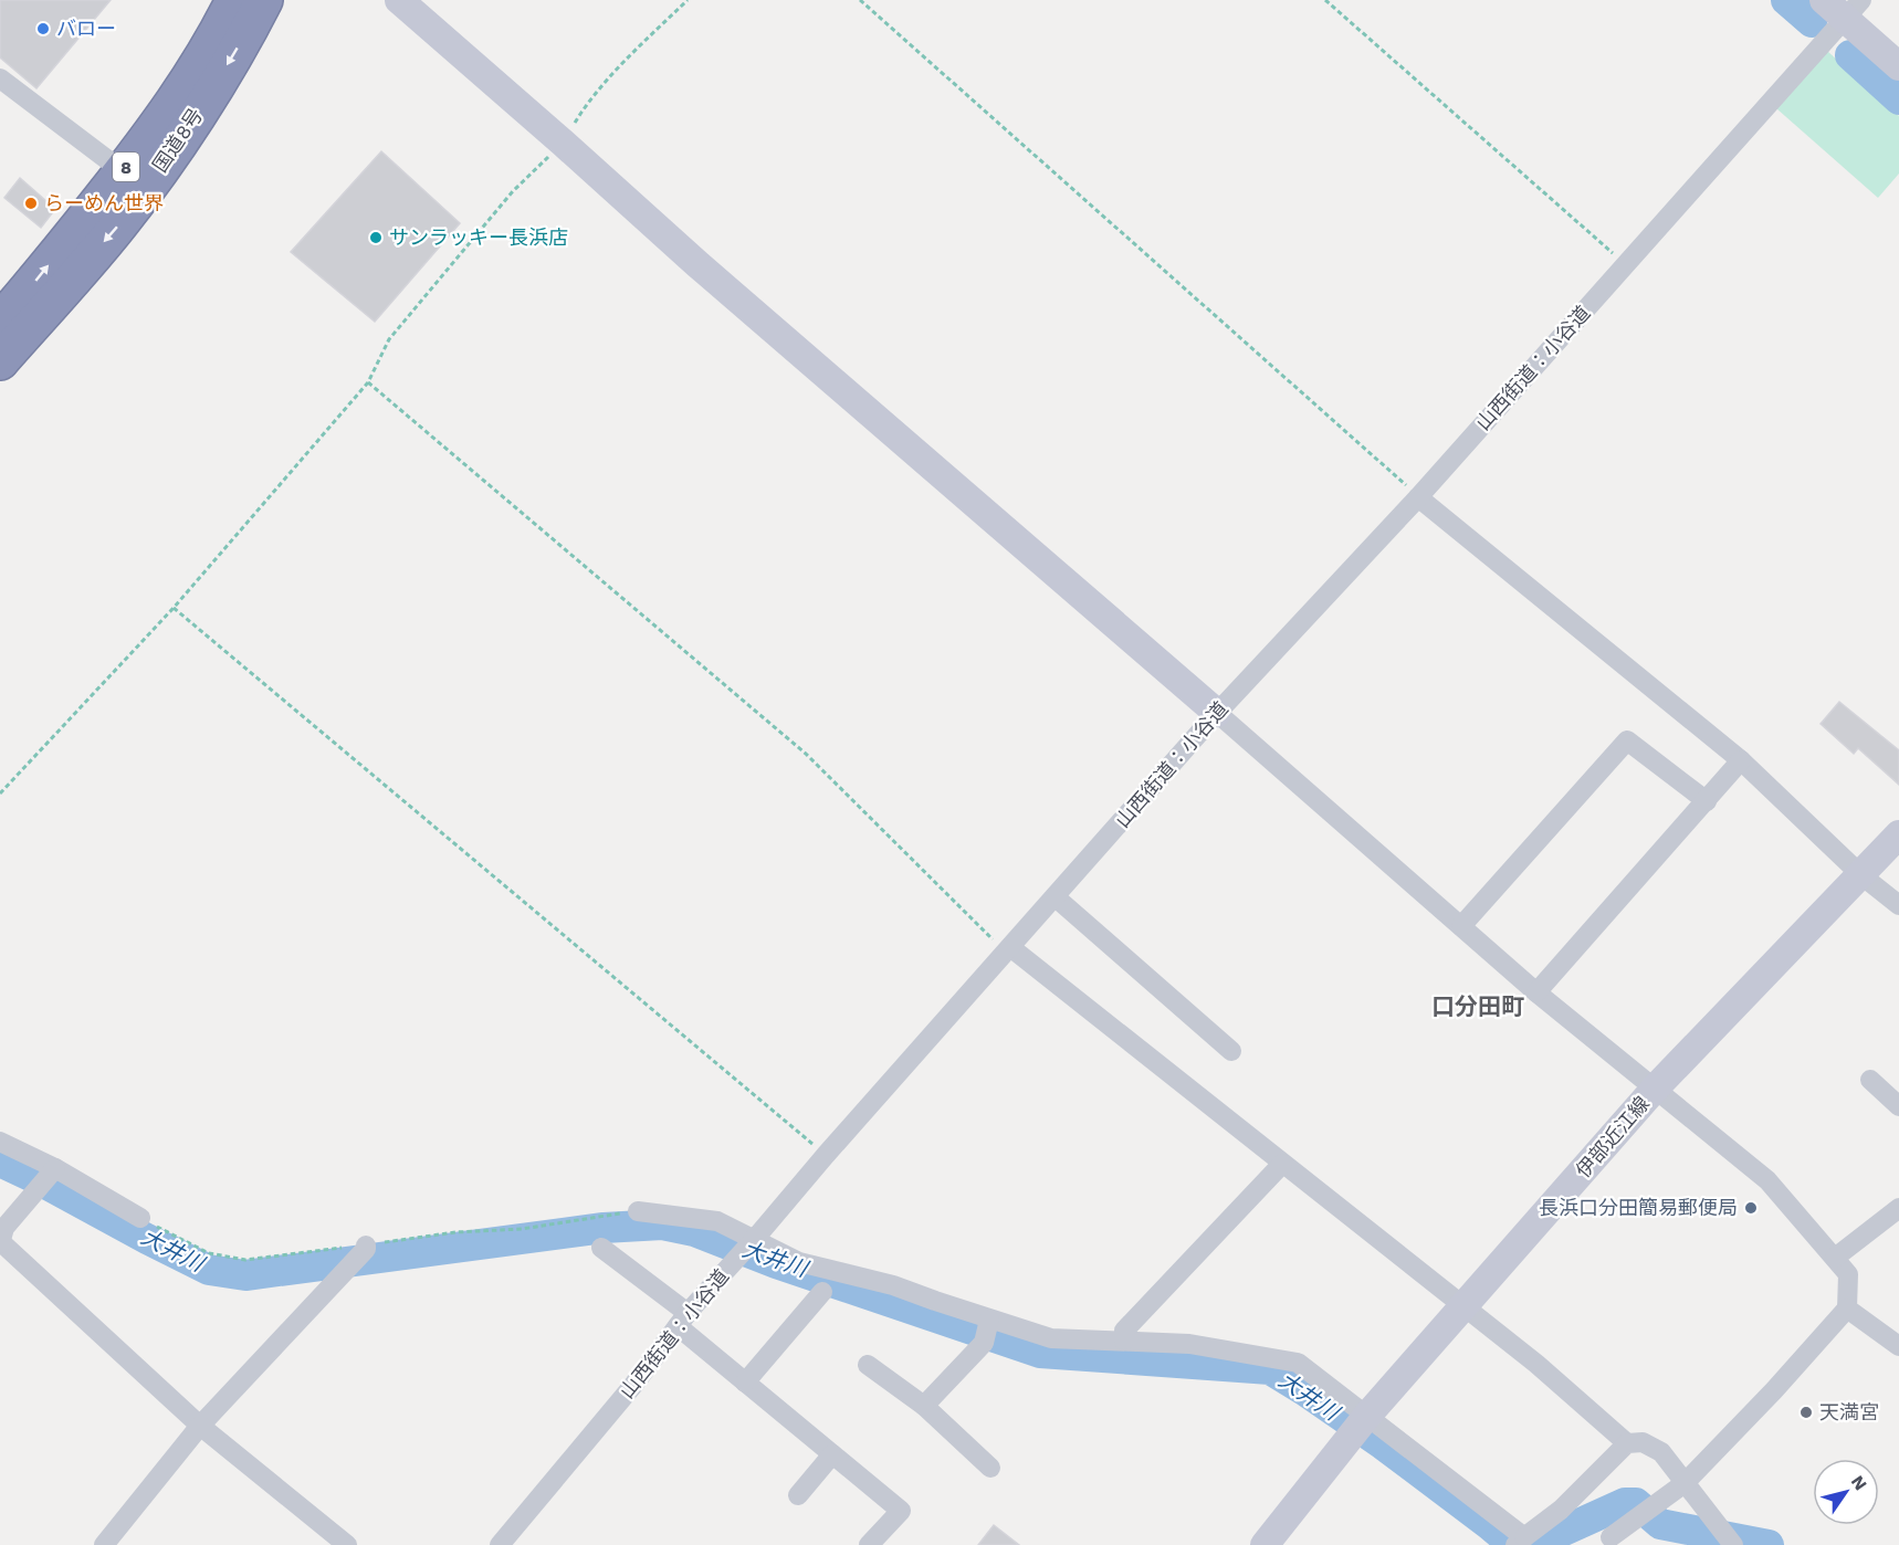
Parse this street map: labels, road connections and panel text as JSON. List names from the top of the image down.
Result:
{
  "streets": {
    "highway": ["国道8号", "8"],
    "street": ["山西街道：小谷道", "伊部近江線"]
  },
  "districts": ["口分田町"],
  "water": ["大井川"],
  "places": [
    "バロー",
    "らーめん世界",
    "サンラッキー長浜店",
    "長浜口分田簡易郵便局",
    "天満宮"
  ],
  "north": "top right"
}
